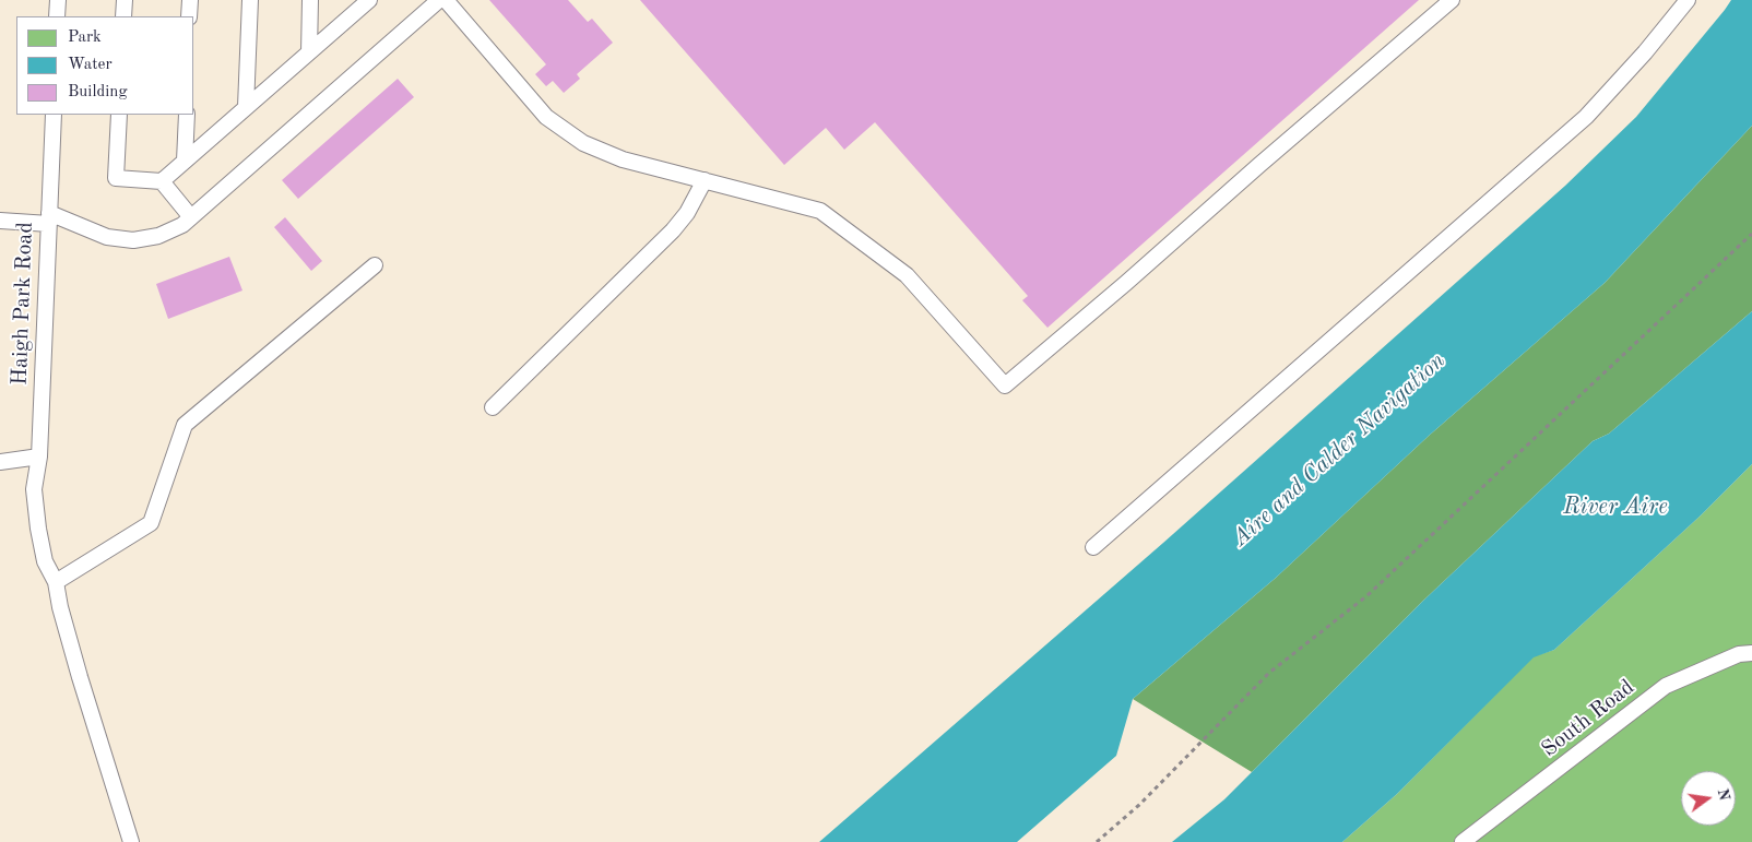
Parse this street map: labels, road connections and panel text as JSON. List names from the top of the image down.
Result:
{
  "streets": {
    "lane": ["Haigh Park Road", "South Road"]
  },
  "water": ["Aire and Calder Navigation", "River Aire"],
  "legend": ["Park", "Water", "Building"],
  "north": "right"
}
